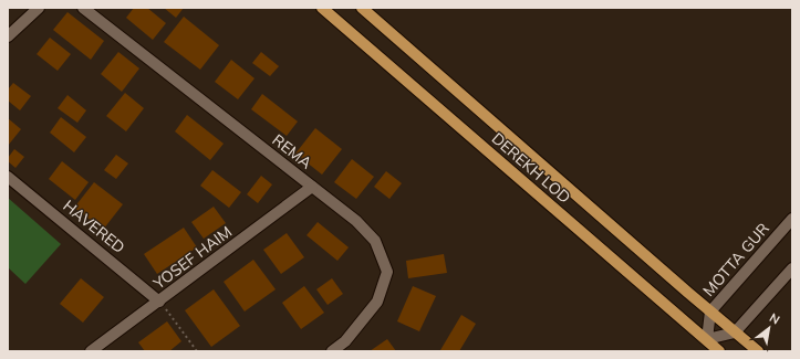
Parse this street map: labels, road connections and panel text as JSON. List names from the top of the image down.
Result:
{
  "streets": {
    "main road": ["DEREKH LOD"],
    "street": [
      "REMA",
      "HAVERED",
      "YOSEF HAIM",
      "MOTTA GUR"
    ]
  },
  "crossings": [
    ["REMA", "YOSEF HAIM"],
    ["DEREKH LOD", "MOTTA GUR"],
    ["HAVERED", "YOSEF HAIM"]
  ],
  "north": "top right"
}
